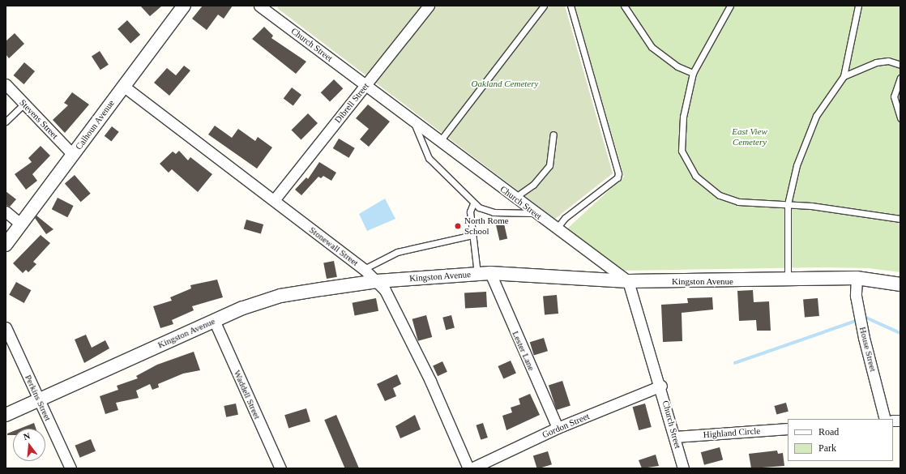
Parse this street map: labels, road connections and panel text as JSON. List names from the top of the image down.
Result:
{
  "streets": {
    "street": [
      "Church Street",
      "Dibrell Street",
      "Stevens Street",
      "Calhoun Avenue",
      "Stonewall Street",
      "Kingston Avenue",
      "House Street",
      "Lester Lane",
      "Waddell Street",
      "Perkins Street",
      "Gordon Street",
      "Highland Circle"
    ]
  },
  "crossings": [
    ["Church Street", "Dibrell Street"],
    ["Church Street", "Kingston Avenue"],
    ["Church Street", "Gordon Street"],
    ["Church Street", "Highland Circle"],
    ["Dibrell Street", "Stonewall Street"],
    ["Stevens Street", "Calhoun Avenue"],
    ["Calhoun Avenue", "Stonewall Street"],
    ["Stonewall Street", "Kingston Avenue"],
    ["Kingston Avenue", "House Street"],
    ["Kingston Avenue", "Lester Lane"],
    ["Kingston Avenue", "Waddell Street"],
    ["Kingston Avenue", "Perkins Street"],
    ["Lester Lane", "Gordon Street"]
  ],
  "parks": ["Oakland Cemetery", "East View Cemetery"],
  "places": ["North Rome School"],
  "legend": ["Road", "Park"],
  "north": "top"
}
